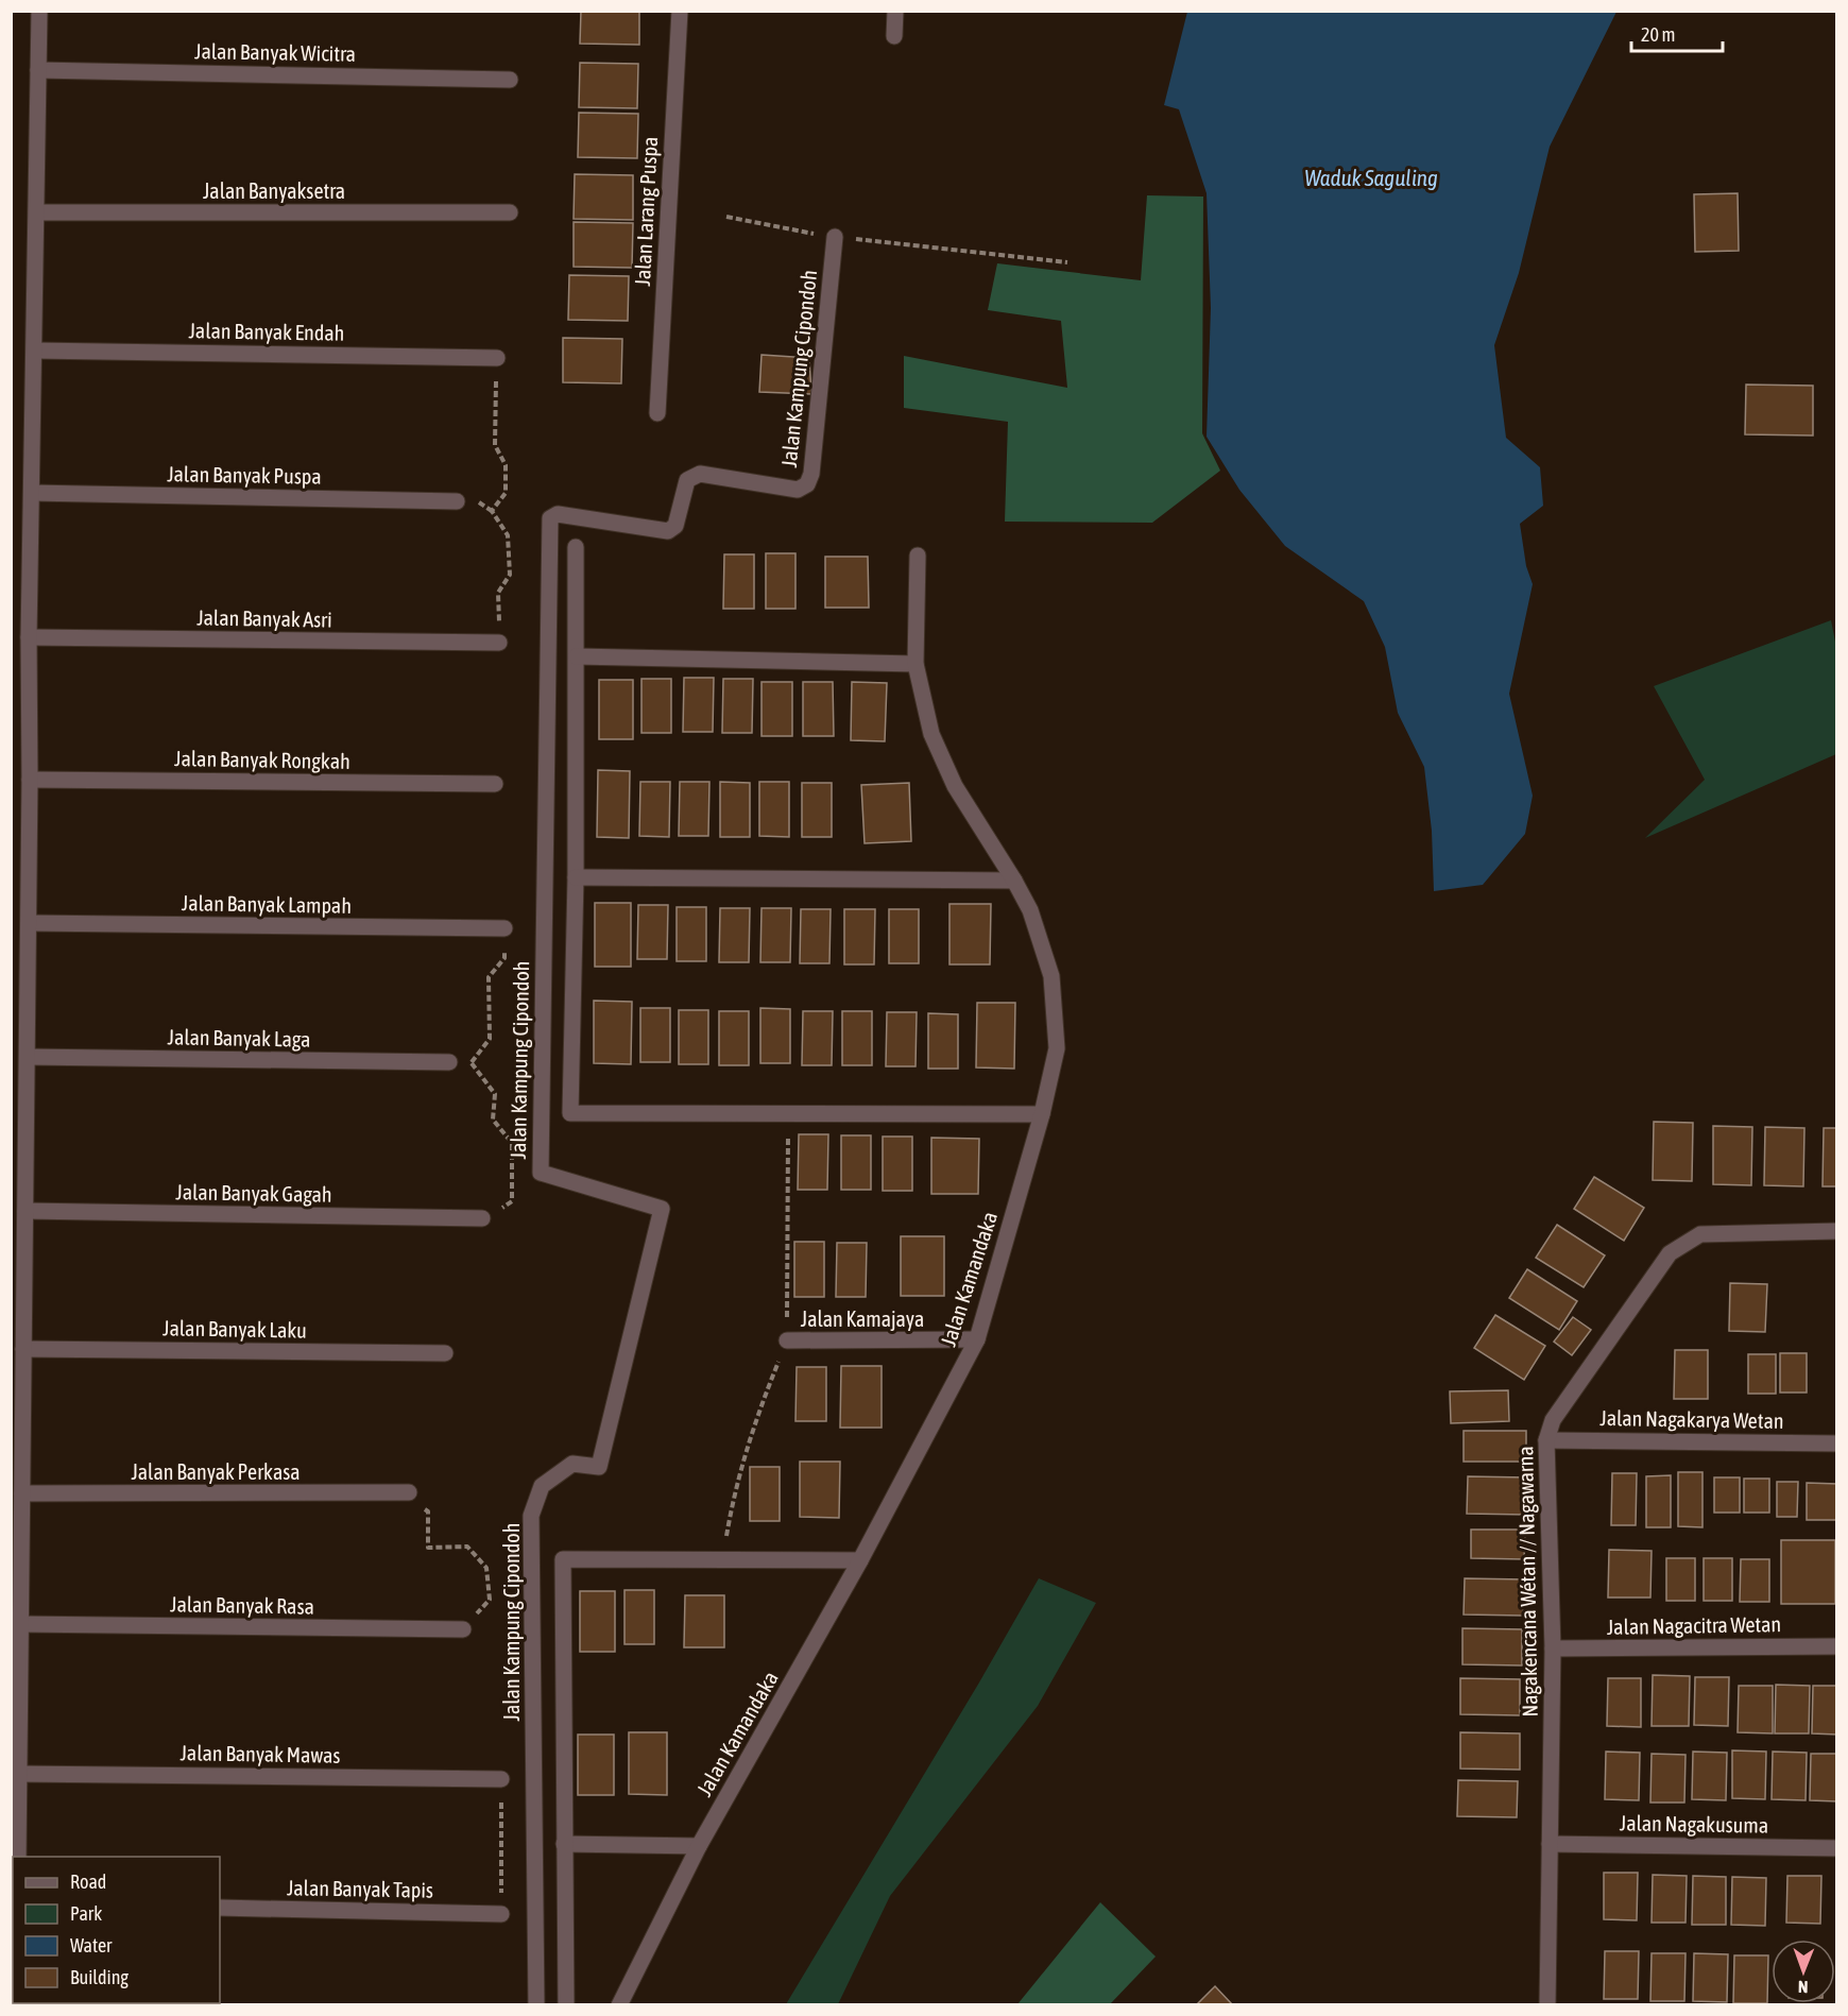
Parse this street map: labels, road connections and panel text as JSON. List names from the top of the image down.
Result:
{
  "streets": {
    "street": [
      "Jalan Banyak Wicitra",
      "Jalan Banyaksetra",
      "Jalan Larang Puspa",
      "Jalan Banyak Endah",
      "Jalan Kampung Cipondoh",
      "Jalan Banyak Puspa",
      "Jalan Banyak Asri",
      "Jalan Banyak Rongkah",
      "Jalan Banyak Lampah",
      "Jalan Banyak Laga",
      "Jalan Banyak Gagah",
      "Jalan Kamandaka",
      "Jalan Kamajaya",
      "Jalan Banyak Laku",
      "Jalan Nagakarya Wetan",
      "Jalan Banyak Perkasa",
      "Nagakencana Wétan // Nagawarna",
      "Jalan Banyak Rasa",
      "Jalan Nagacitra Wetan",
      "Jalan Banyak Mawas",
      "Jalan Nagakusuma",
      "Jalan Banyak Tapis"
    ]
  },
  "crossings": [
    ["Jalan Kamandaka", "Jalan Kamajaya"],
    ["Jalan Nagakarya Wetan", "Nagakencana Wétan // Nagawarna"],
    ["Nagakencana Wétan // Nagawarna", "Jalan Nagacitra Wetan"],
    ["Nagakencana Wétan // Nagawarna", "Jalan Nagakusuma"]
  ],
  "water": ["Waduk Saguling"],
  "legend": [
    "Road",
    "Park",
    "Water",
    "Building"
  ],
  "scale_bar": "20 m",
  "north": "bottom"
}
